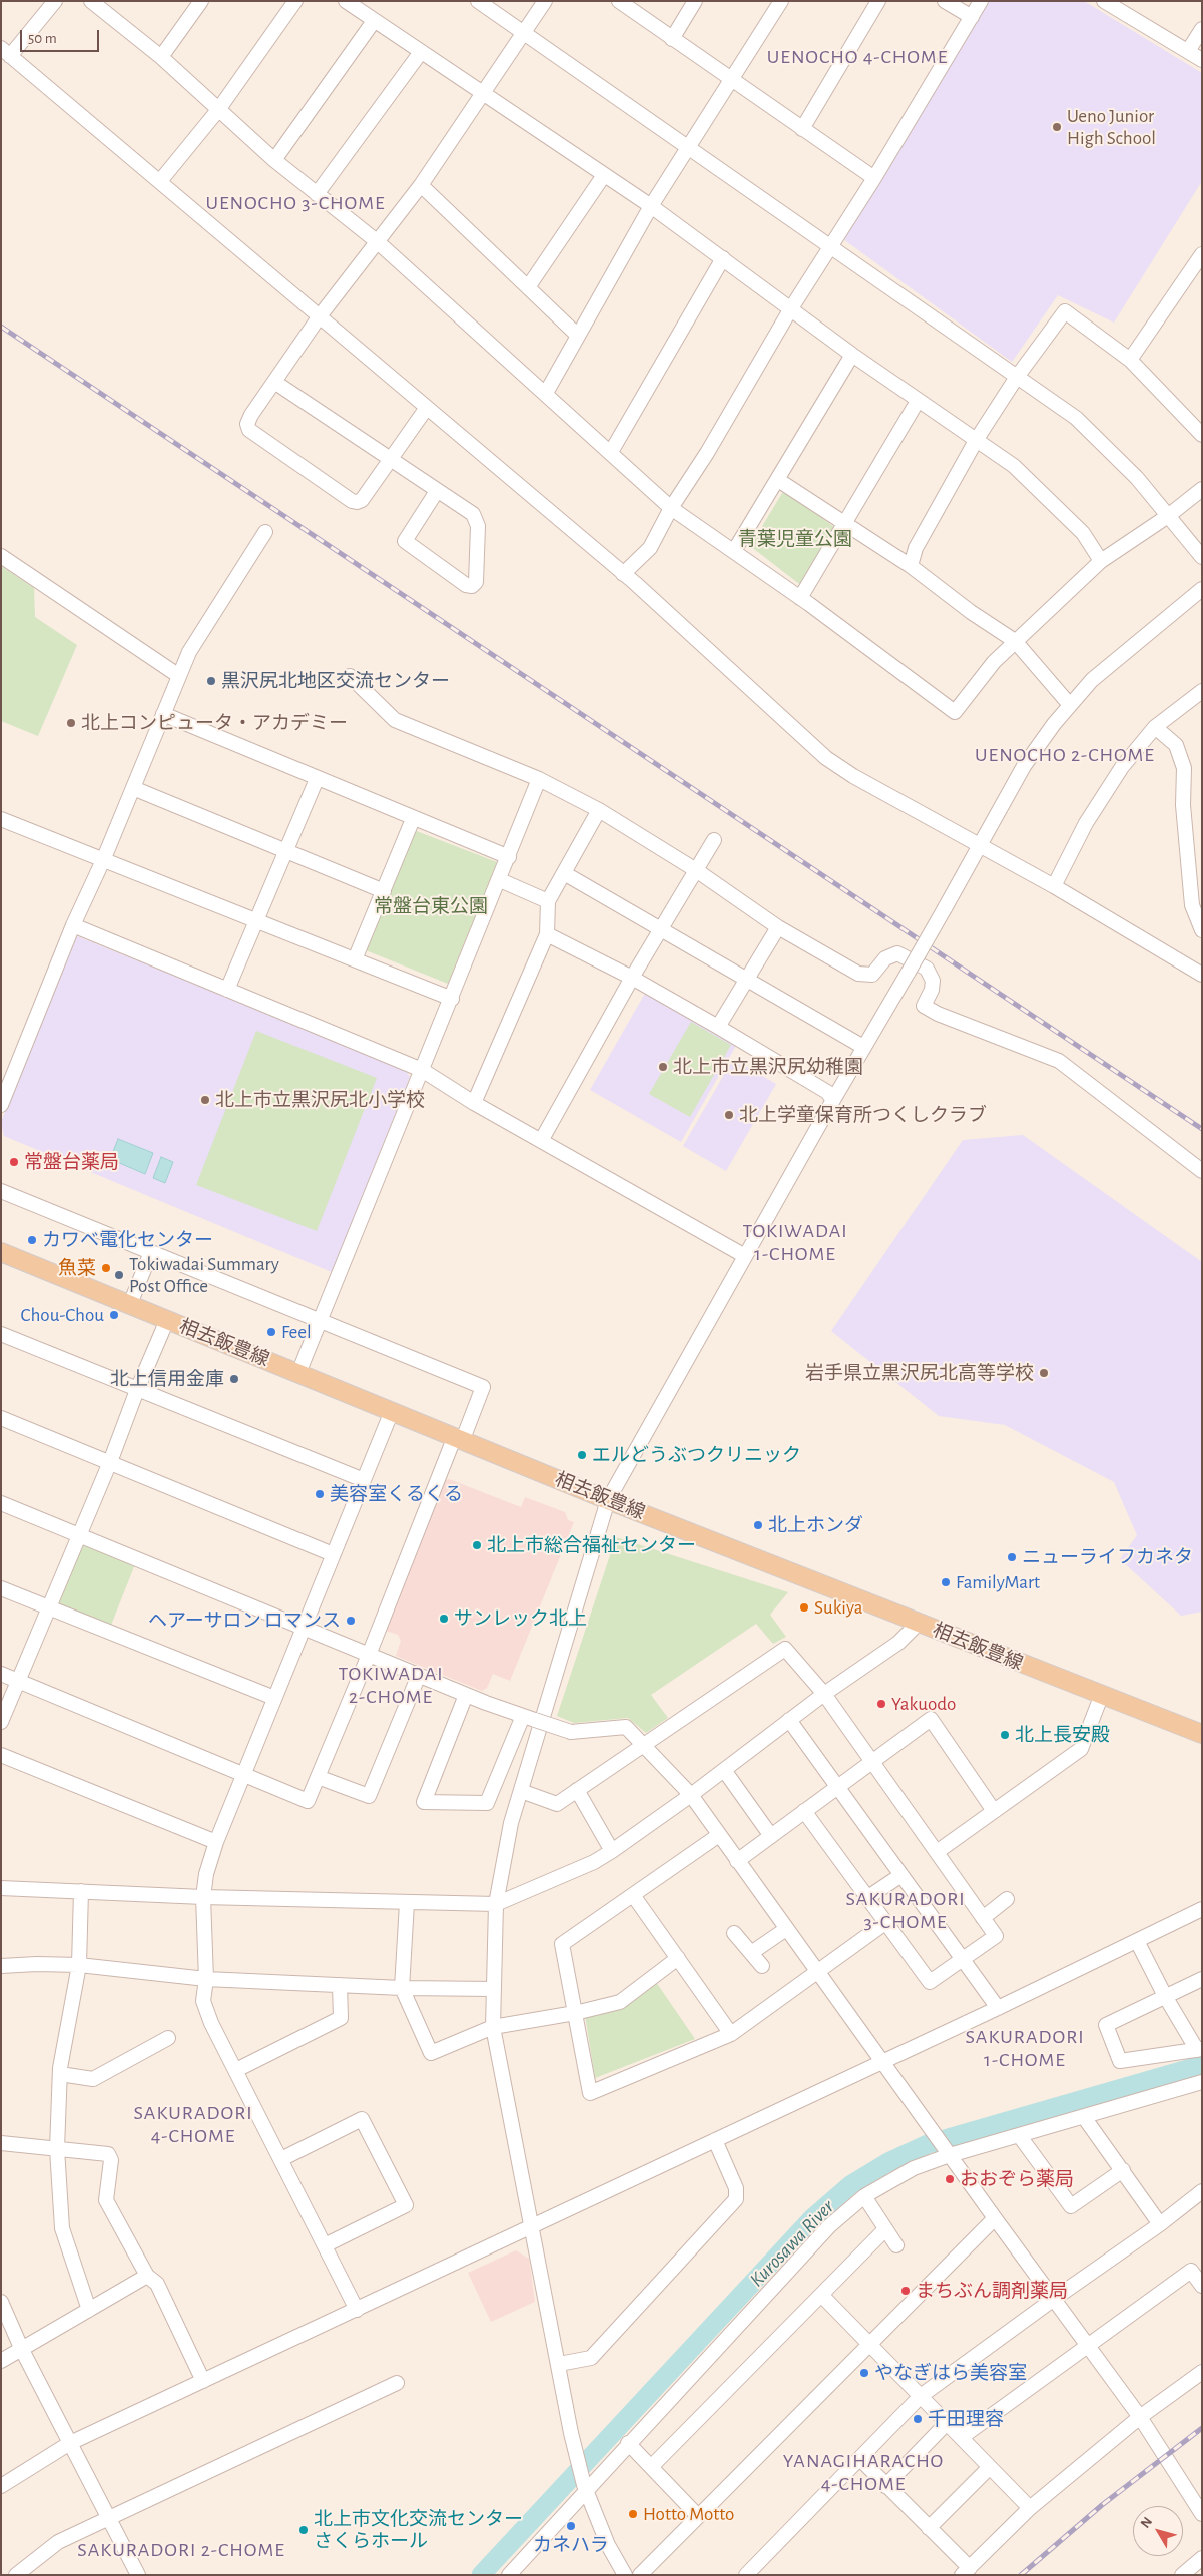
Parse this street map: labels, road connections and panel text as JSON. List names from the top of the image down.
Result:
{
  "streets": {
    "main road": ["相去飯豊線"]
  },
  "districts": [
    "UENOCHO 4-CHOME",
    "UENOCHO 3-CHOME",
    "UENOCHO 2-CHOME",
    "TOKIWADAI 1-CHOME",
    "TOKIWADAI 2-CHOME",
    "SAKURADORI 3-CHOME",
    "SAKURADORI 1-CHOME",
    "SAKURADORI 4-CHOME",
    "YANAGIHARACHO 4-CHOME",
    "SAKURADORI 2-CHOME"
  ],
  "water": ["Kurosawa River"],
  "parks": ["青葉児童公園", "常盤台東公園"],
  "places": [
    "Ueno Junior High School",
    "黒沢尻北地区交流センター",
    "北上コンピュータ・アカデミー",
    "北上市立黒沢尻幼稚園",
    "北上市立黒沢尻北小学校",
    "北上学童保育所つくしクラブ",
    "常盤台薬局",
    "カワベ電化センター",
    "魚菜",
    "Tokiwadai Summary Post Office",
    "Chou-Chou",
    "Feel",
    "岩手県立黒沢尻北高等学校",
    "北上信用金庫",
    "エルどうぶつクリニック",
    "美容室くるくる",
    "北上ホンダ",
    "北上市総合福祉センター",
    "ニューライフカネタ",
    "FamilyMart",
    "Sukiya",
    "サンレック北上",
    "ヘアーサロン ロマンス",
    "Yakuodo",
    "北上長安殿",
    "おおぞら薬局",
    "まちぶん調剤薬局",
    "やなぎはら美容室",
    "千田理容",
    "Hotto Motto",
    "カネハラ",
    "北上市文化交流センター さくらホール"
  ],
  "scale_bar": "50 m",
  "north": "top left"
}
